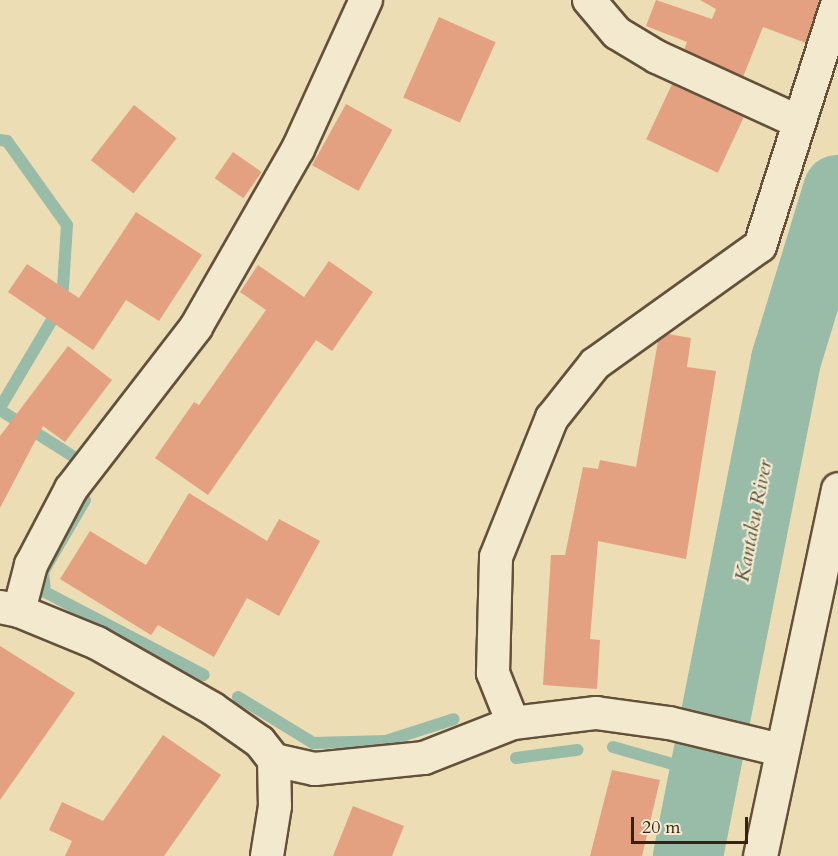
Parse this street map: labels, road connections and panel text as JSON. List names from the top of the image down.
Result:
{
  "water": ["Kantaku River"],
  "scale_bar": "20 m"
}
